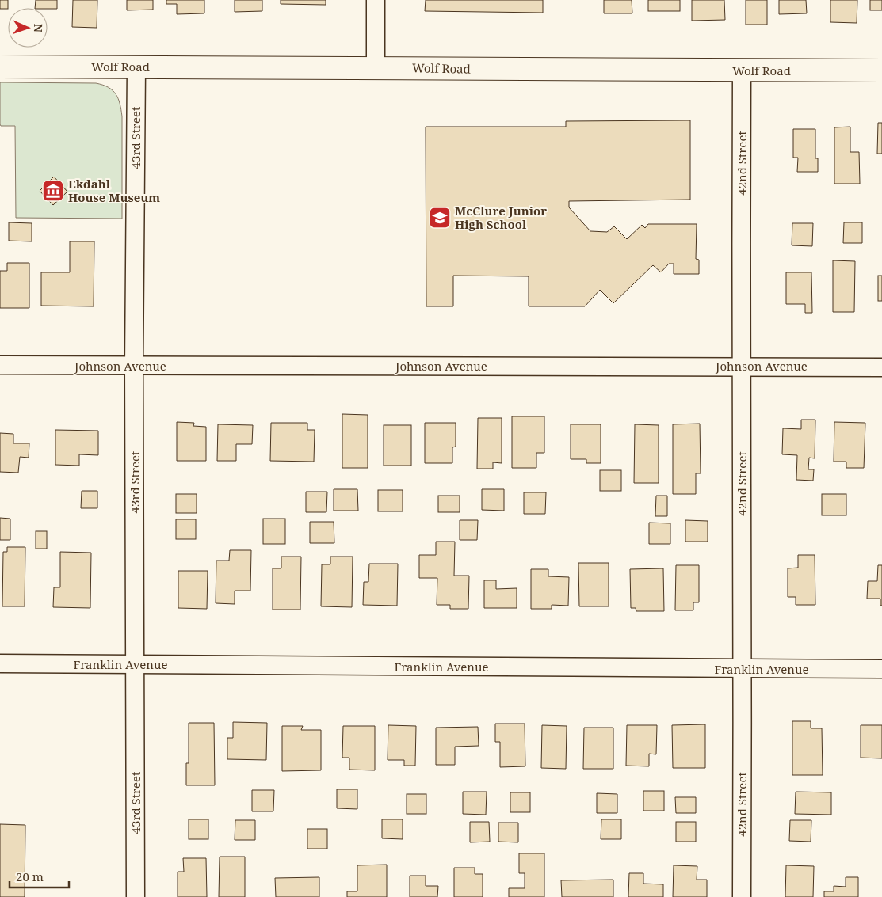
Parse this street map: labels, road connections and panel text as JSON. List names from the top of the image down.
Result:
{
  "streets": {
    "main road": ["Wolf Road"],
    "street": [
      "43rd Street",
      "42nd Street",
      "Johnson Avenue",
      "Franklin Avenue"
    ]
  },
  "crossings": [
    ["Wolf Road", "43rd Street"],
    ["Wolf Road", "42nd Street"],
    ["43rd Street", "Johnson Avenue"],
    ["43rd Street", "Franklin Avenue"],
    ["42nd Street", "Johnson Avenue"],
    ["42nd Street", "Franklin Avenue"]
  ],
  "places": {
    "museum": ["Ekdahl House Museum"],
    "school or university": ["McClure Junior High School"]
  },
  "scale_bar": "20 m",
  "north": "right"
}
